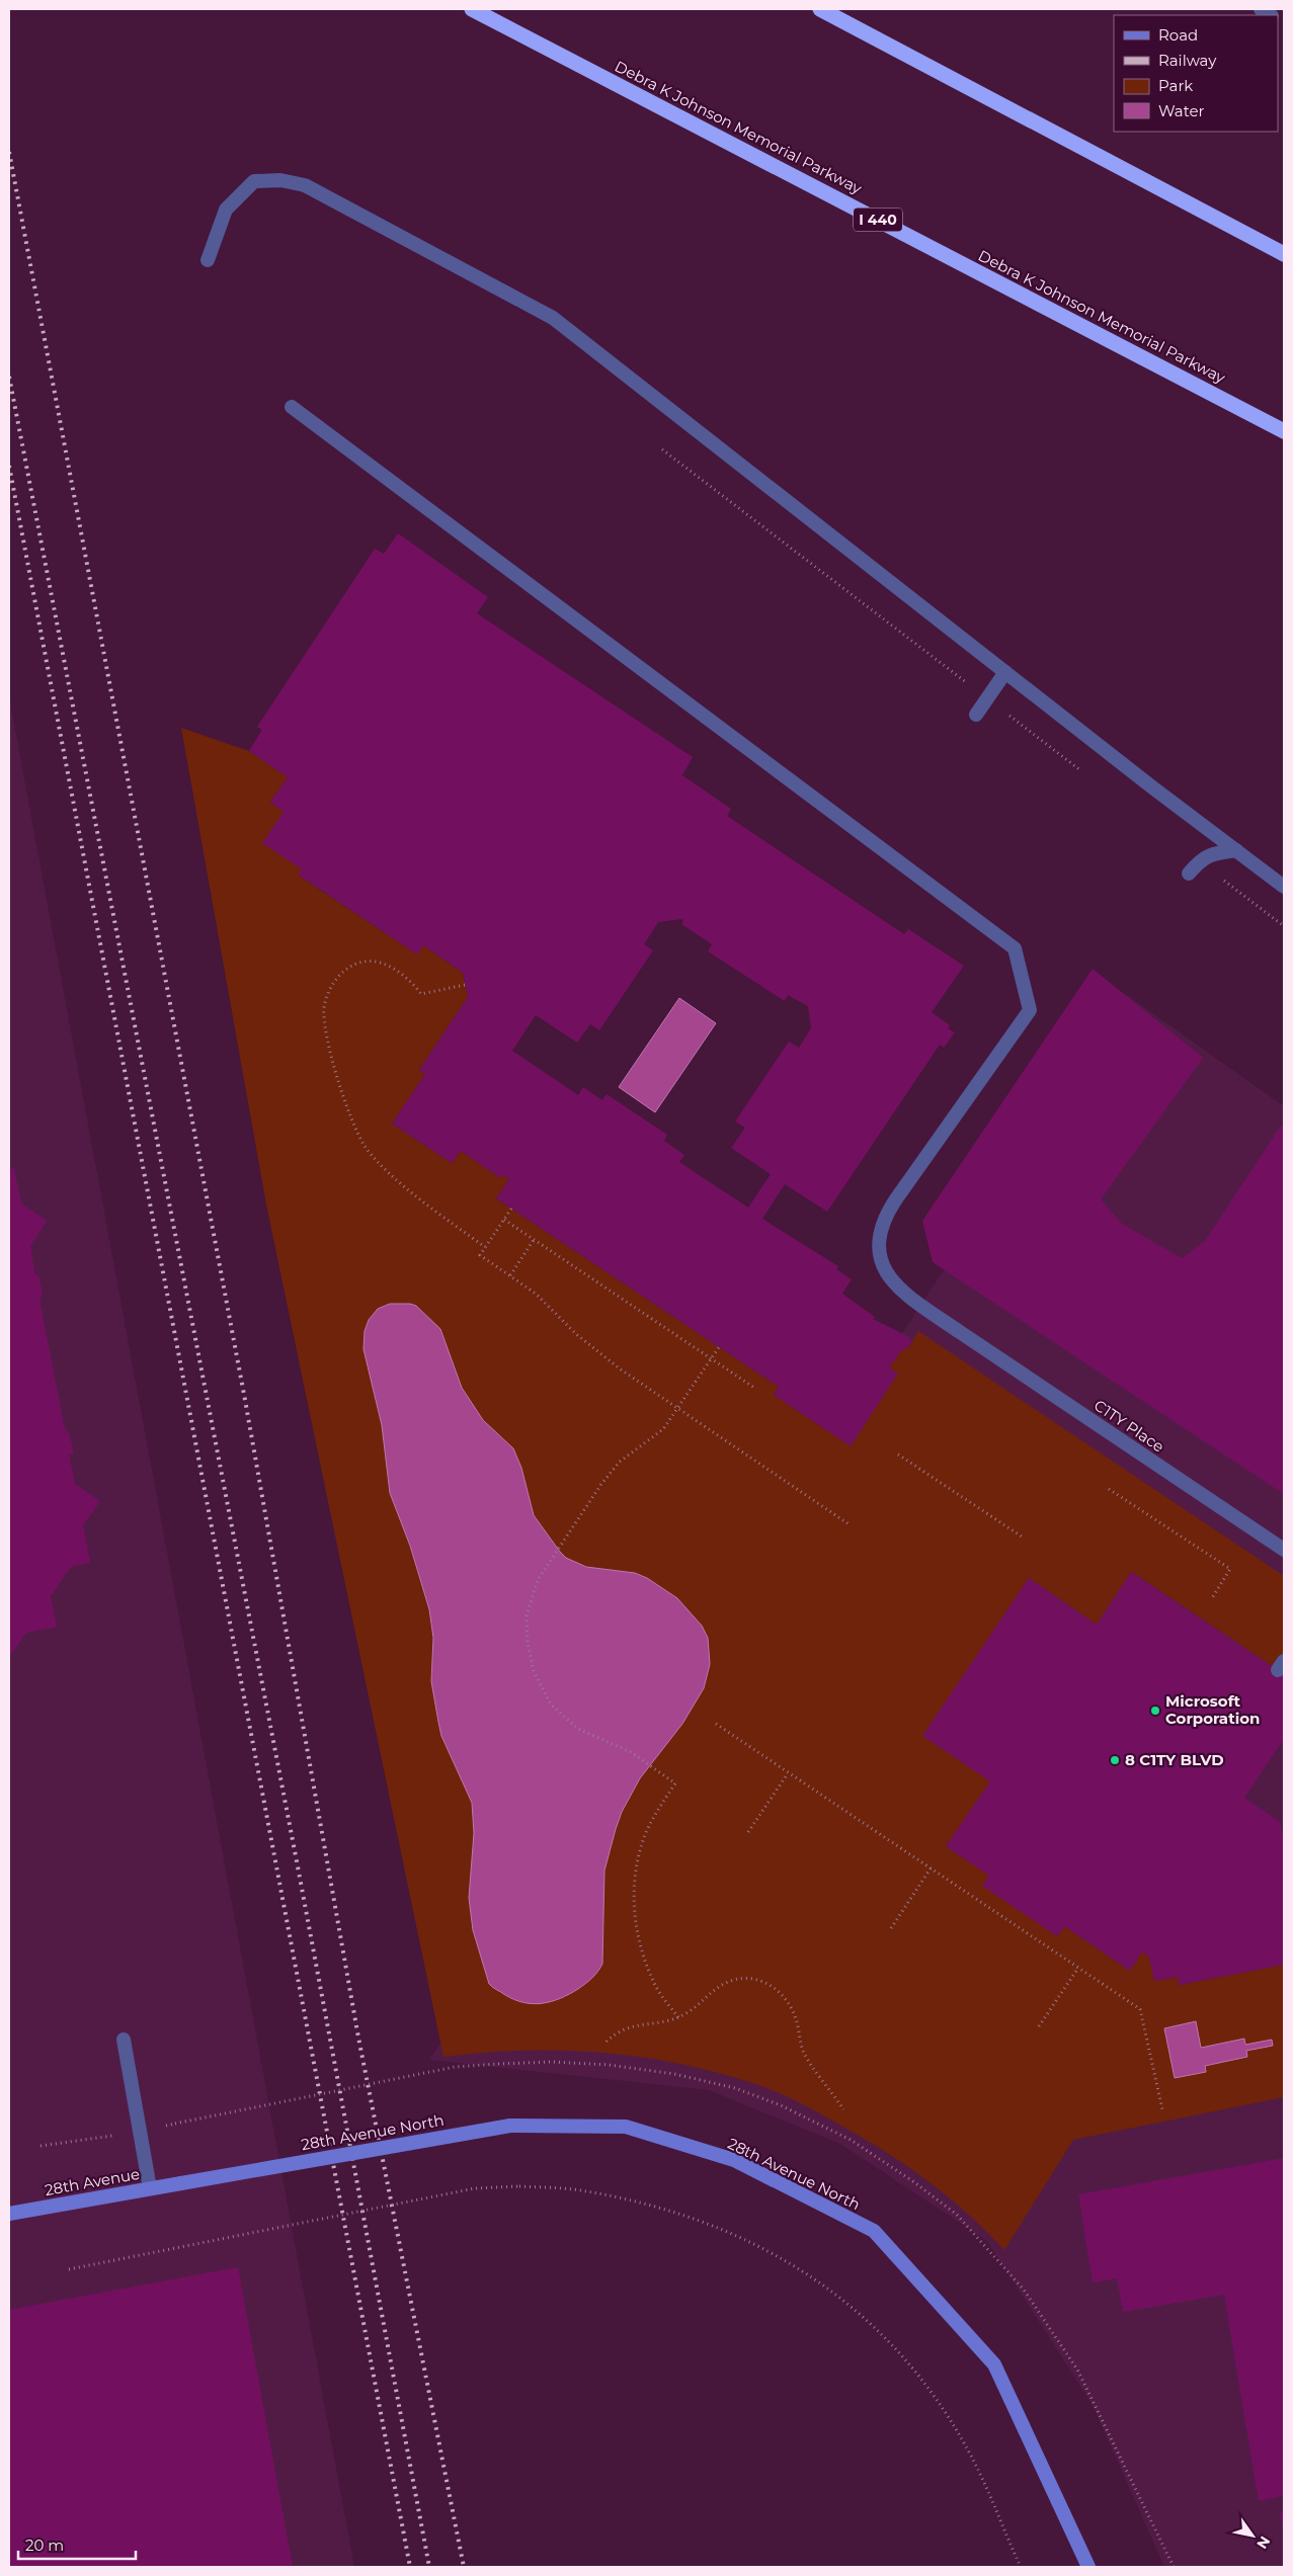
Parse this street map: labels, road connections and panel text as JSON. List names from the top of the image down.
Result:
{
  "streets": {
    "highway": ["Debra K Johnson Memorial Parkway", "I 440"],
    "main road": ["28th Avenue North", "28th Avenue"],
    "street": ["C1TY Place"]
  },
  "crossings": [
    ["28th Avenue North", "28th Avenue"]
  ],
  "places": ["Microsoft Corporation", "8 C1TY BLVD"],
  "legend": [
    "Road",
    "Railway",
    "Park",
    "Water"
  ],
  "scale_bar": "20 m",
  "north": "bottom right"
}
